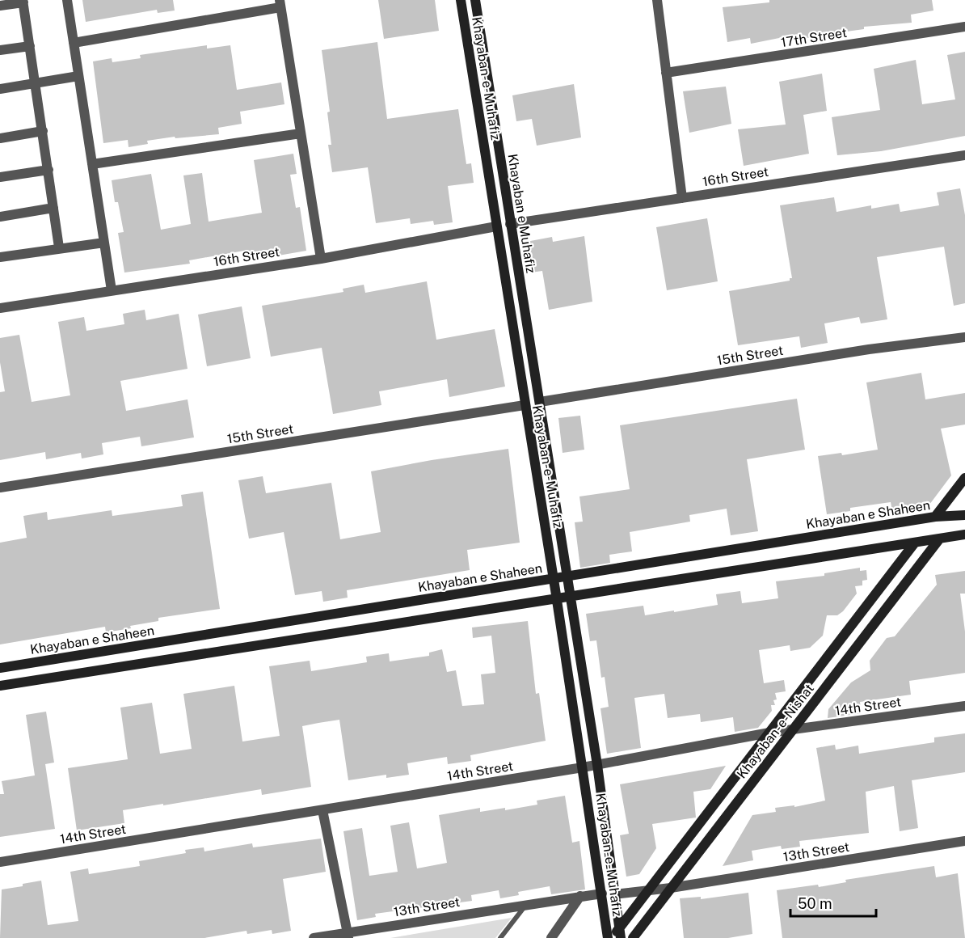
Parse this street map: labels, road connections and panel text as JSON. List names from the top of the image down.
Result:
{
  "streets": {
    "street": [
      "17th Street",
      "Khayaban-e-Muhafiz",
      "16th Street",
      "Khayaban e Muhafiz",
      "15th Street",
      "Khayaban e Shaheen",
      "14th Street",
      "Khayaban-e-Nishat",
      "13th Street"
    ]
  },
  "crossings": [
    ["Khayaban-e-Muhafiz", "16th Street"],
    ["Khayaban-e-Muhafiz", "Khayaban e Muhafiz"],
    ["Khayaban-e-Muhafiz", "15th Street"],
    ["Khayaban-e-Muhafiz", "Khayaban e Shaheen"],
    ["Khayaban-e-Muhafiz", "14th Street"],
    ["Khayaban-e-Muhafiz", "Khayaban-e-Nishat"],
    ["Khayaban-e-Muhafiz", "13th Street"],
    ["16th Street", "Khayaban e Muhafiz"],
    ["Khayaban e Muhafiz", "15th Street"],
    ["14th Street", "Khayaban-e-Nishat"],
    ["Khayaban-e-Nishat", "13th Street"]
  ],
  "scale_bar": "50 m"
}
